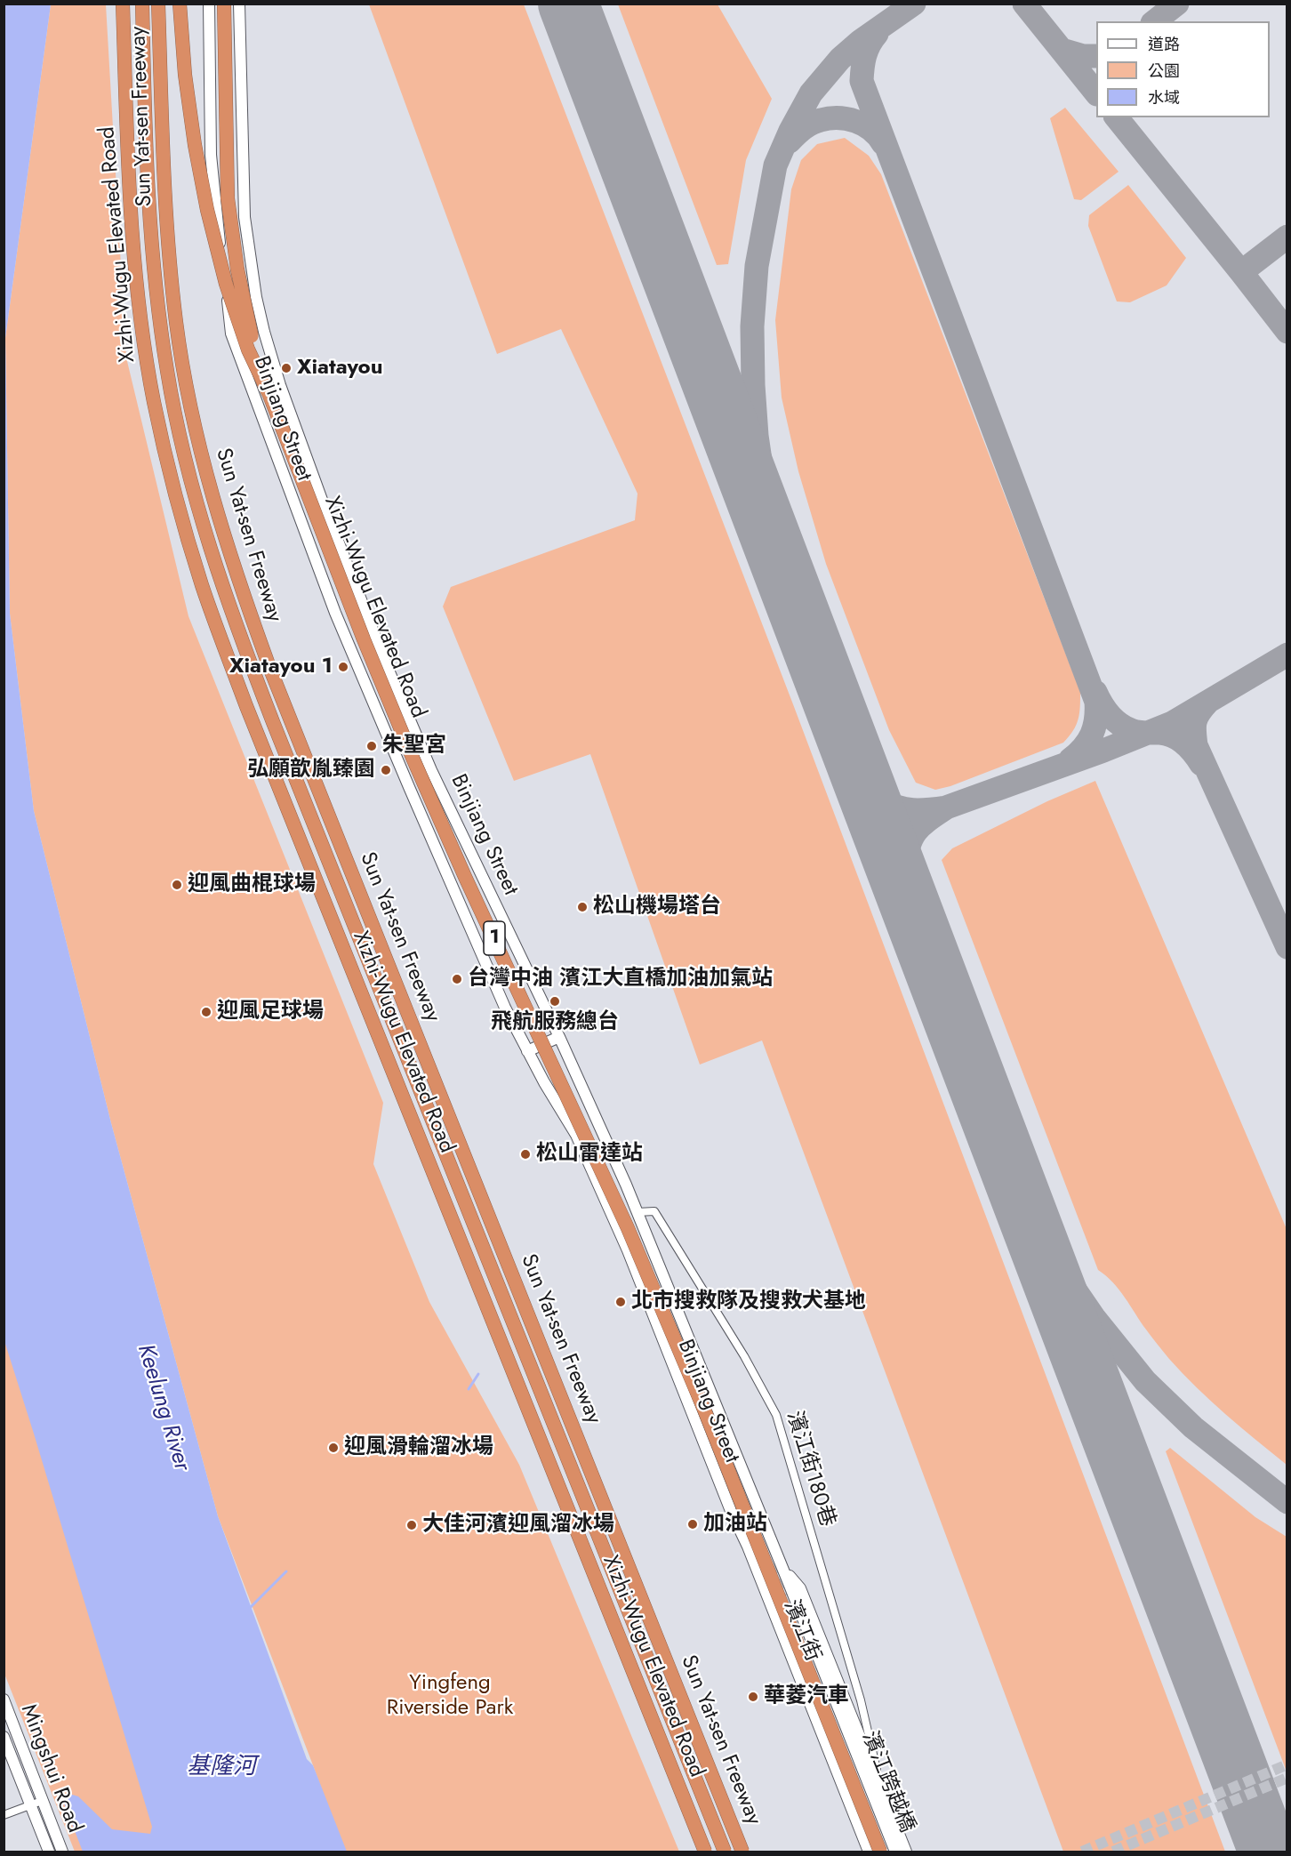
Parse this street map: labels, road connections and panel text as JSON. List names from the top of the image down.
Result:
{
  "streets": {
    "highway": ["Sun Yat-sen Freeway", "Xizhi-Wugu Elevated Road", "1"],
    "main road": [
      "Binjiang Street",
      "濱江街",
      "Mingshui Road",
      "濱江跨越橋"
    ],
    "street": ["濱江街180巷"]
  },
  "crossings": [
    ["Binjiang Street", "濱江街180巷"],
    ["Binjiang Street", "濱江街"],
    ["Binjiang Street", "濱江跨越橋"]
  ],
  "water": ["Keelung River", "基隆河"],
  "parks": ["Yingfeng Riverside Park"],
  "places": [
    "Xiatayou",
    "Xiatayou 1",
    "朱聖宮",
    "弘願歆胤臻園",
    "迎風曲棍球場",
    "松山機場塔台",
    "台灣中油 濱江大直橋加油加氣站",
    "飛航服務總台",
    "迎風足球場",
    "松山雷達站",
    "北市搜救隊及搜救犬基地",
    "迎風滑輪溜冰場",
    "加油站",
    "大佳河濱迎風溜冰場",
    "華菱汽車"
  ],
  "legend": ["道路", "公園", "水域"]
}
